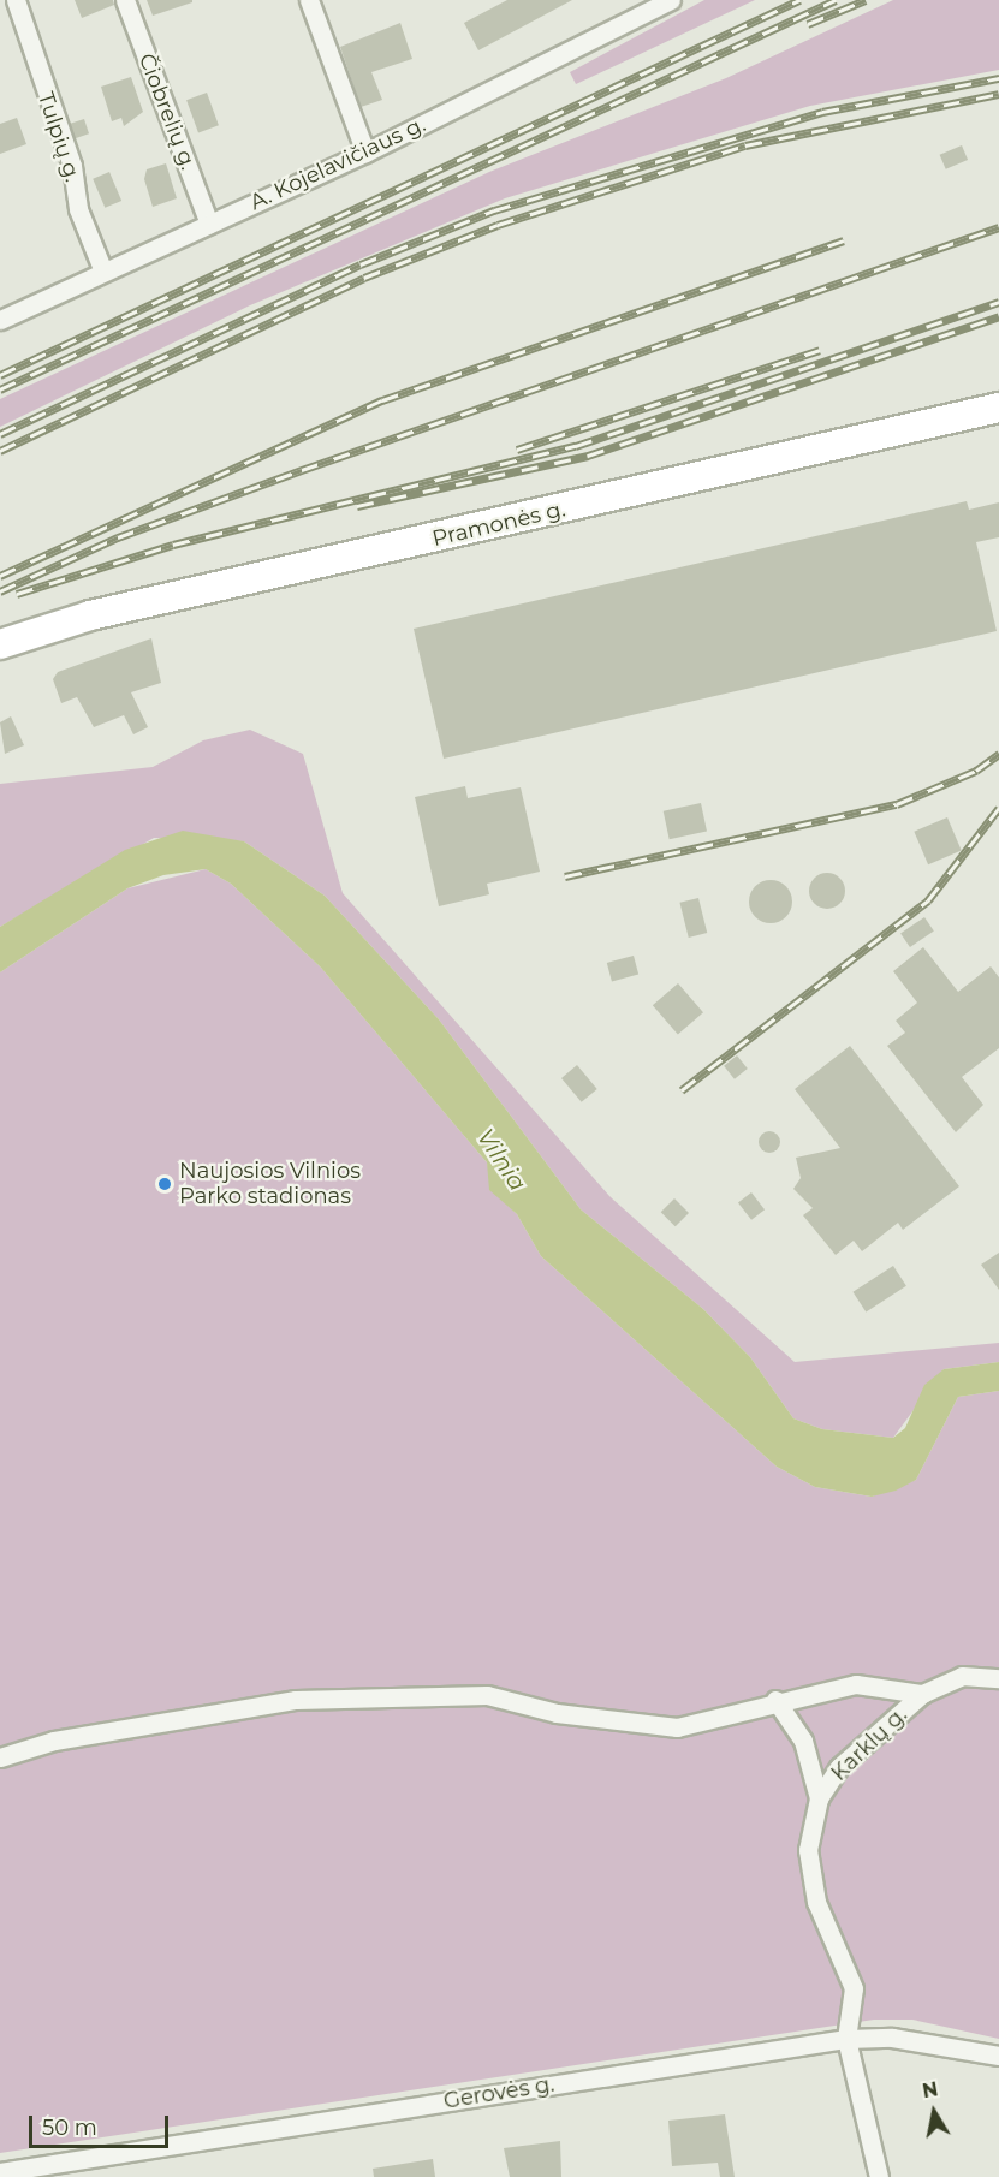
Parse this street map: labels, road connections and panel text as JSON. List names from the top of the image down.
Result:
{
  "streets": {
    "main road": ["Pramonės g."],
    "street": [
      "Čiobrelių g.",
      "Tulpių g.",
      "A. Kojelavičiaus g.",
      "Karklų g.",
      "Gerovės g."
    ]
  },
  "crossings": [
    ["Čiobrelių g.", "A. Kojelavičiaus g."],
    ["Tulpių g.", "A. Kojelavičiaus g."],
    ["Karklų g.", "Gerovės g."]
  ],
  "water": ["Vilnia"],
  "places": ["Naujosios Vilnios Parko stadionas"],
  "scale_bar": "50 m",
  "north": "top"
}
